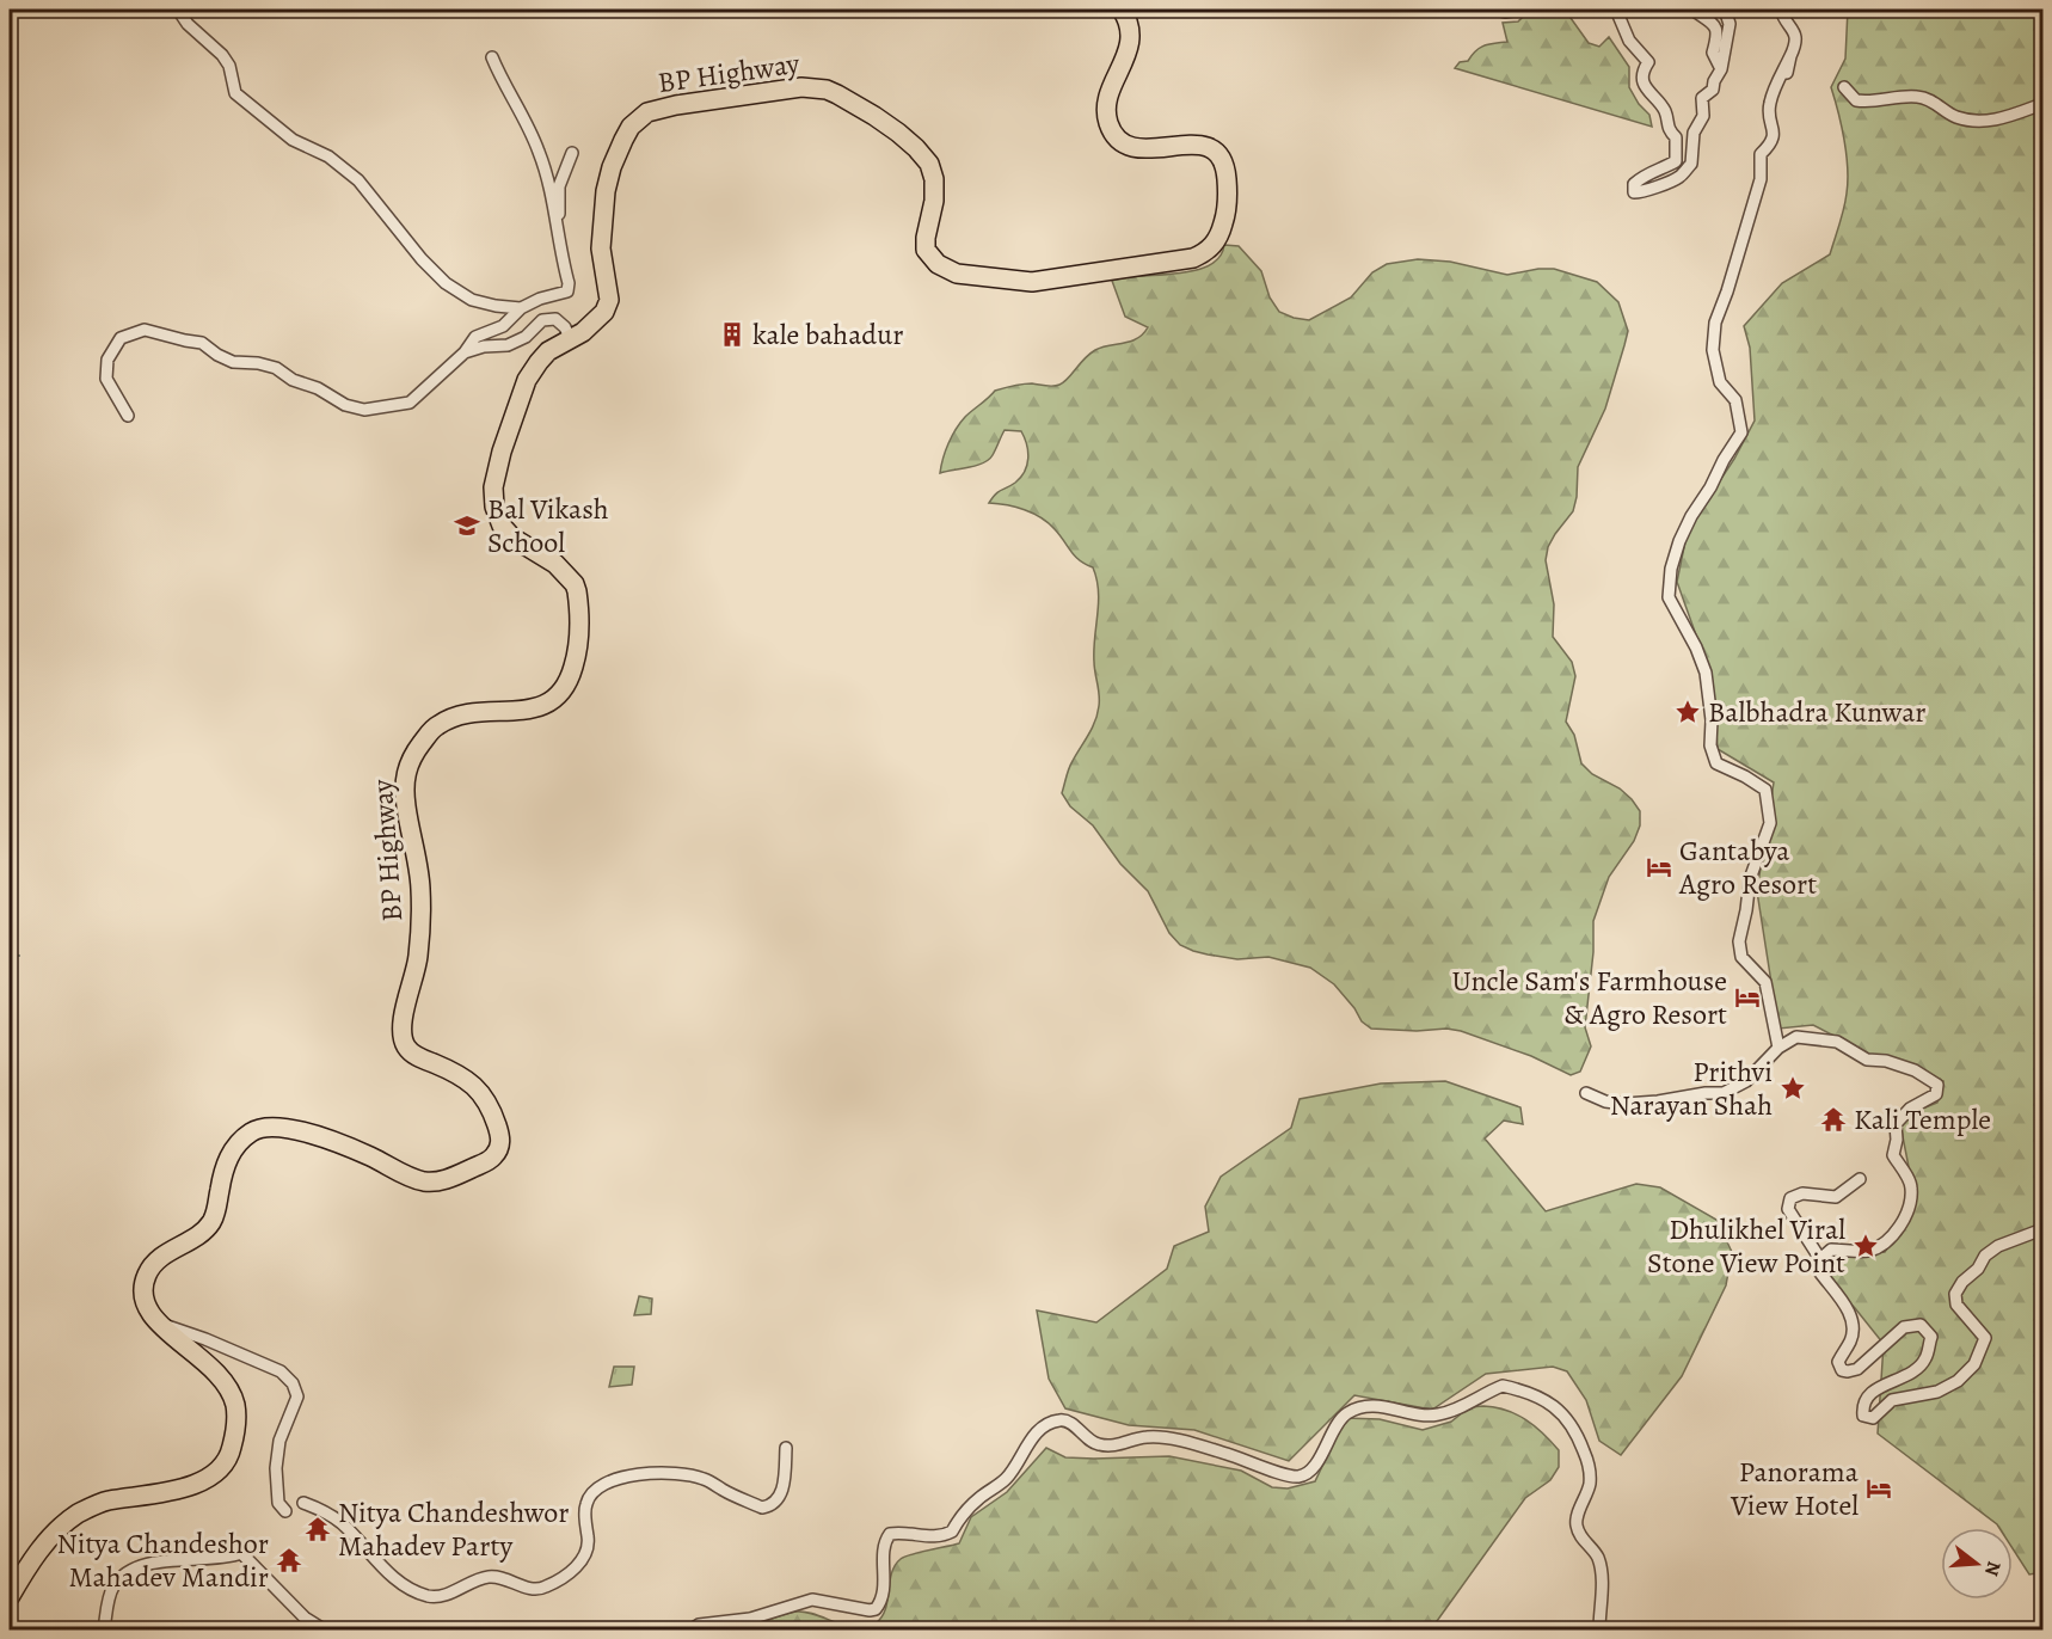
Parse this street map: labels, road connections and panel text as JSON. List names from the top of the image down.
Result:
{
  "streets": {
    "highway": ["BP Highway"]
  },
  "places": {
    "building": ["kale bahadur"],
    "school or university": ["Bal Vikash School"],
    "place": ["Balbhadra Kunwar", "Prithvi Narayan Shah", "Dhulikhel Viral Stone View Point"],
    "hotel": ["Gantabya Agro Resort", "Uncle Sam's Farmhouse & Agro Resort", "Panorama View Hotel"],
    "temple": ["Kali Temple", "Nitya Chandeshwor Mahadev Party", "Nitya Chandeshor Mahadev Mandir"]
  },
  "north": "right"
}
